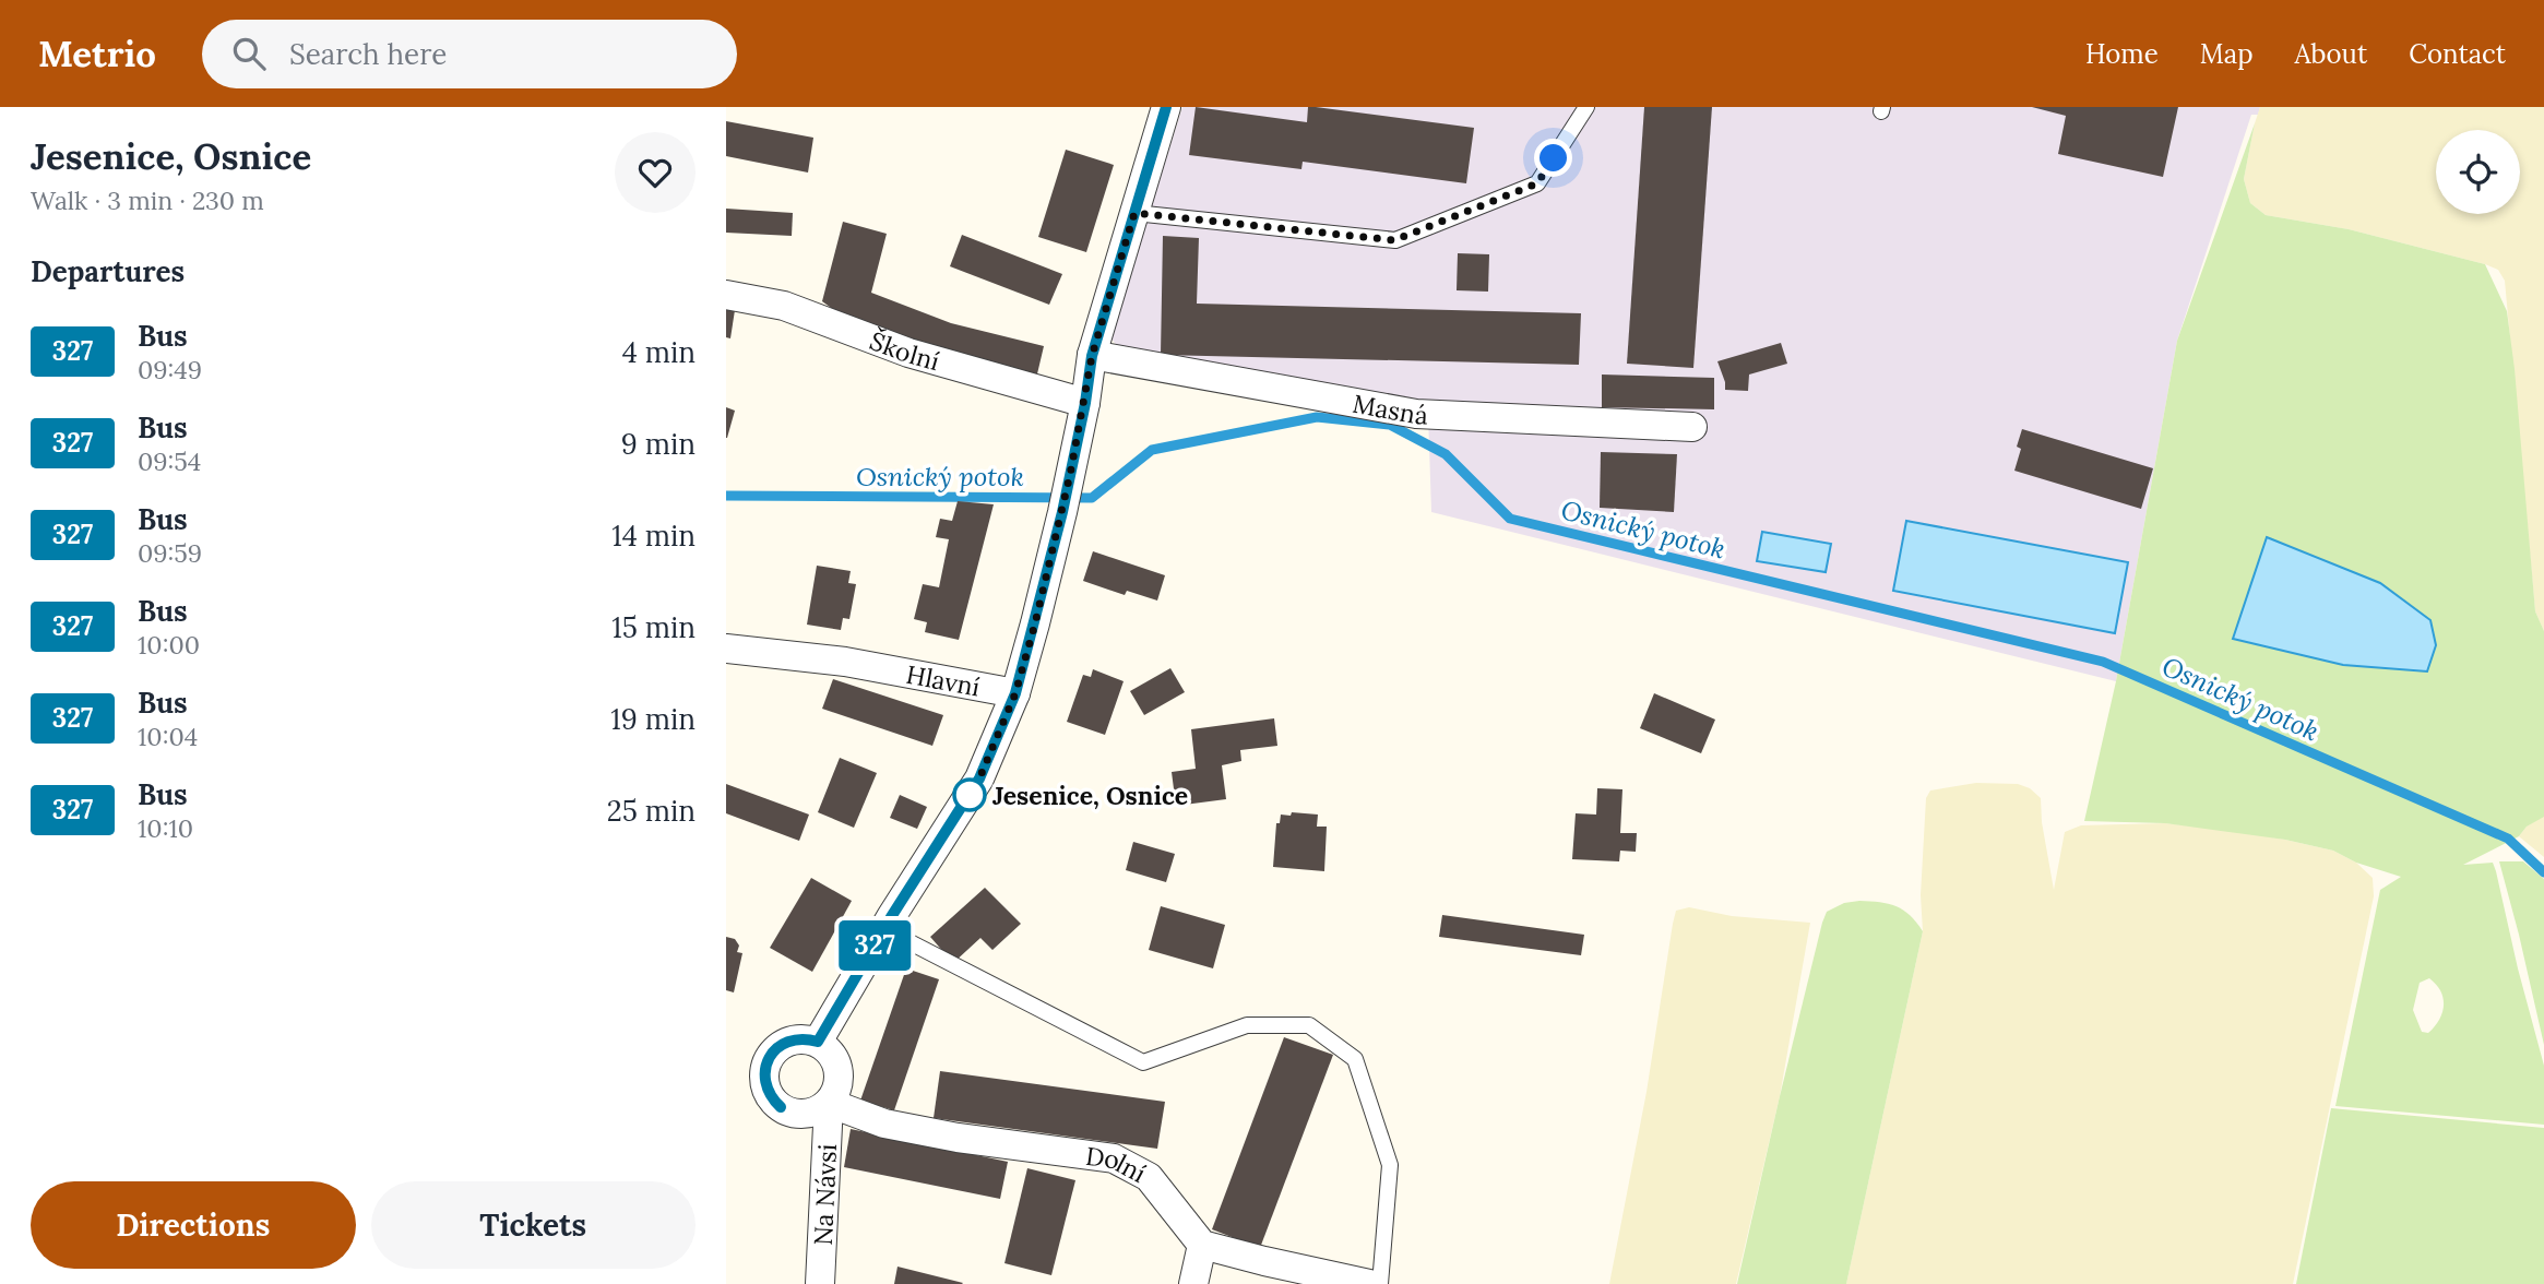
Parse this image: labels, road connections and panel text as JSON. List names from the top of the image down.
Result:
{
  "streets": {
    "street": [
      "Školní",
      "Masná",
      "Hlavní",
      "Dolní",
      "Na Návsi"
    ]
  },
  "crossings": [
    ["Školní", "Hlavní"],
    ["Masná", "Hlavní"],
    ["Dolní", "Na Návsi"]
  ],
  "water": ["Osnický potok"],
  "places": ["Jesenice, Osnice"],
  "lines": ["bus line 327"],
  "page": {
    "header": "Metrio",
    "search": "Search here",
    "nav": [
      "Home",
      "Map",
      "About",
      "Contact"
    ],
    "heading": [
      ["Jesenice, Osnice", "Walk · 3 min · 230 m"],
      "Departures"
    ],
    "on_map": "327",
    "list": [
      {
        "mark": "327",
        "name": "Bus",
        "note": "09:49",
        "value": "4 min"
      },
      {
        "mark": "327",
        "name": "Bus",
        "note": "09:54",
        "value": "9 min"
      },
      {
        "mark": "327",
        "name": "Bus",
        "note": "09:59",
        "value": "14 min"
      },
      {
        "mark": "327",
        "name": "Bus",
        "note": "10:00",
        "value": "15 min"
      },
      {
        "mark": "327",
        "name": "Bus",
        "note": "10:04",
        "value": "19 min"
      },
      {
        "mark": "327",
        "name": "Bus",
        "note": "10:10",
        "value": "25 min"
      }
    ],
    "buttons": ["Directions", "Tickets"]
  }
}
